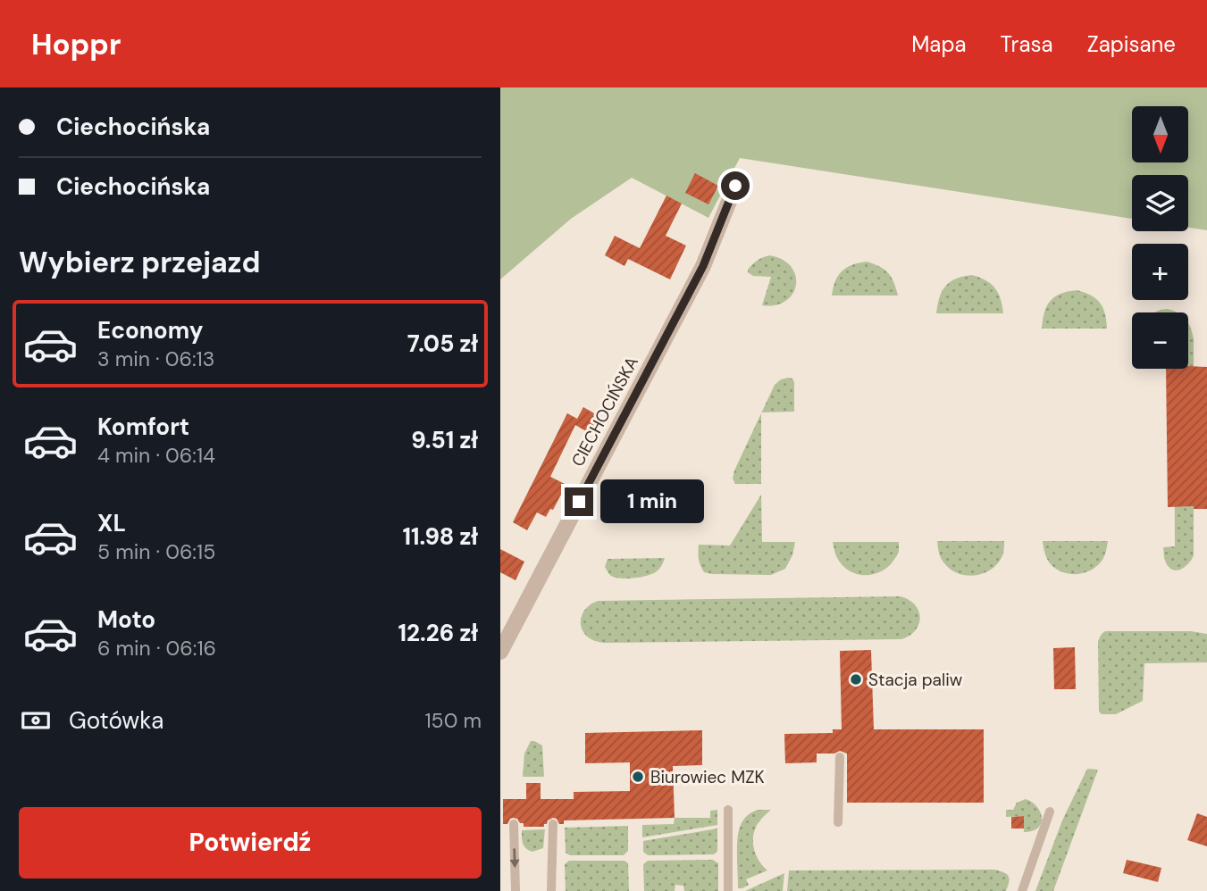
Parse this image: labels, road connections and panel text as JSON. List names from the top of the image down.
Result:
{
  "streets": {
    "street": ["CIECHOCIŃSKA"]
  },
  "places": ["Stacja paliw", "Biurowiec MZK"],
  "north": "bottom",
  "page": {
    "header": "Hoppr",
    "nav": ["Mapa", "Trasa", "Zapisane"],
    "banner": ["Ciechocińska", "Ciechocińska"],
    "map_buttons": ["+", "−"],
    "heading": "Wybierz przejazd",
    "list": [
      {
        "name": "Economy",
        "note": "3 min · 06:13",
        "value": "7.05 zł"
      },
      {
        "name": "Komfort",
        "note": "4 min · 06:14",
        "value": "9.51 zł"
      },
      {
        "name": "XL",
        "note": "5 min · 06:15",
        "value": "11.98 zł"
      },
      {
        "name": "Moto",
        "note": "6 min · 06:16",
        "value": "12.26 zł"
      }
    ],
    "bubble": "1 min",
    "pay": ["Gotówka", "150 m"],
    "buttons": "Potwierdź"
  }
}
